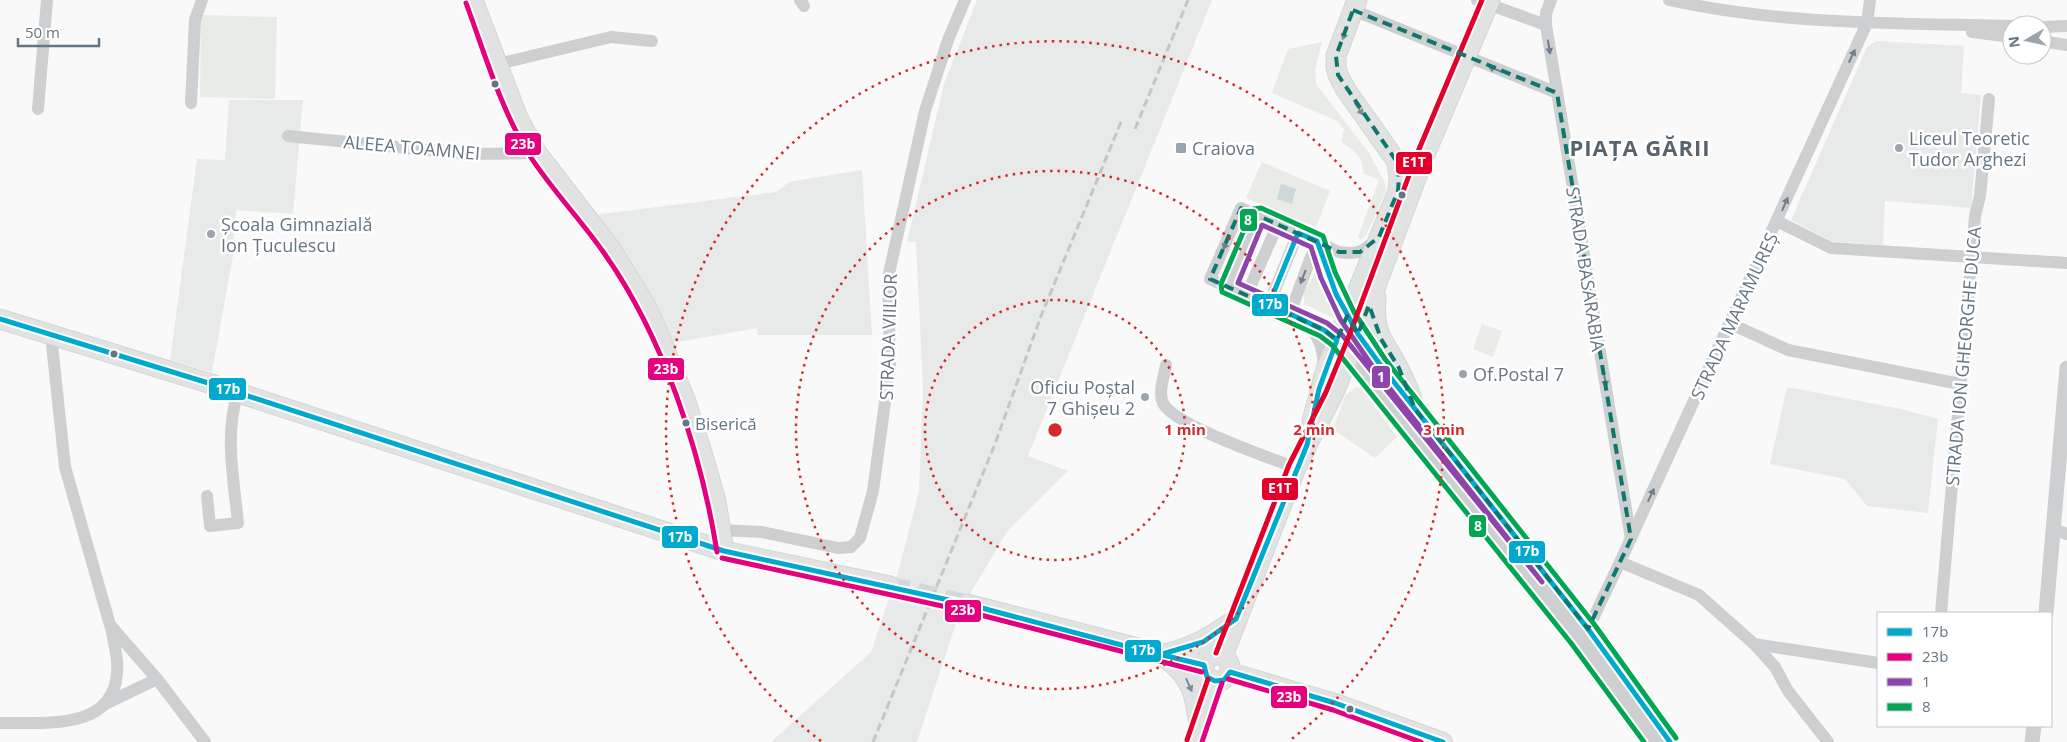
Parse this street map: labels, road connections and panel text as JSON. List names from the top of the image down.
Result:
{
  "streets": {
    "street": [
      "ALEEA TOAMNEI",
      "STRADA BASARABIA",
      "STRADA MARAMUREȘ",
      "STRADA VIILOR",
      "STRADA ION GHEORGHE DUCA"
    ]
  },
  "crossings": [
    ["STRADA BASARABIA", "STRADA MARAMUREȘ"]
  ],
  "one_way": ["STRADA BASARABIA", "STRADA MARAMUREȘ"],
  "districts": ["PIAȚA GĂRII"],
  "places": {
    "transit": ["Craiova"],
    "other": [
      "Liceul Teoretic Tudor Arghezi",
      "Școala Gimnazială Ion Țuculescu",
      "Of.Postal 7",
      "Oficiu Poștal 7 Ghișeu 2",
      "Biserică"
    ]
  },
  "lines": [
    "transit line E1T",
    "transit line 23b",
    "transit line 8",
    "transit line 1",
    "transit line 17b"
  ],
  "legend": [
    "17b",
    "23b",
    "1",
    "8"
  ],
  "scale_bar": "50 m",
  "north": "left",
  "rings": ["1 min", "2 min", "3 min"]
}
